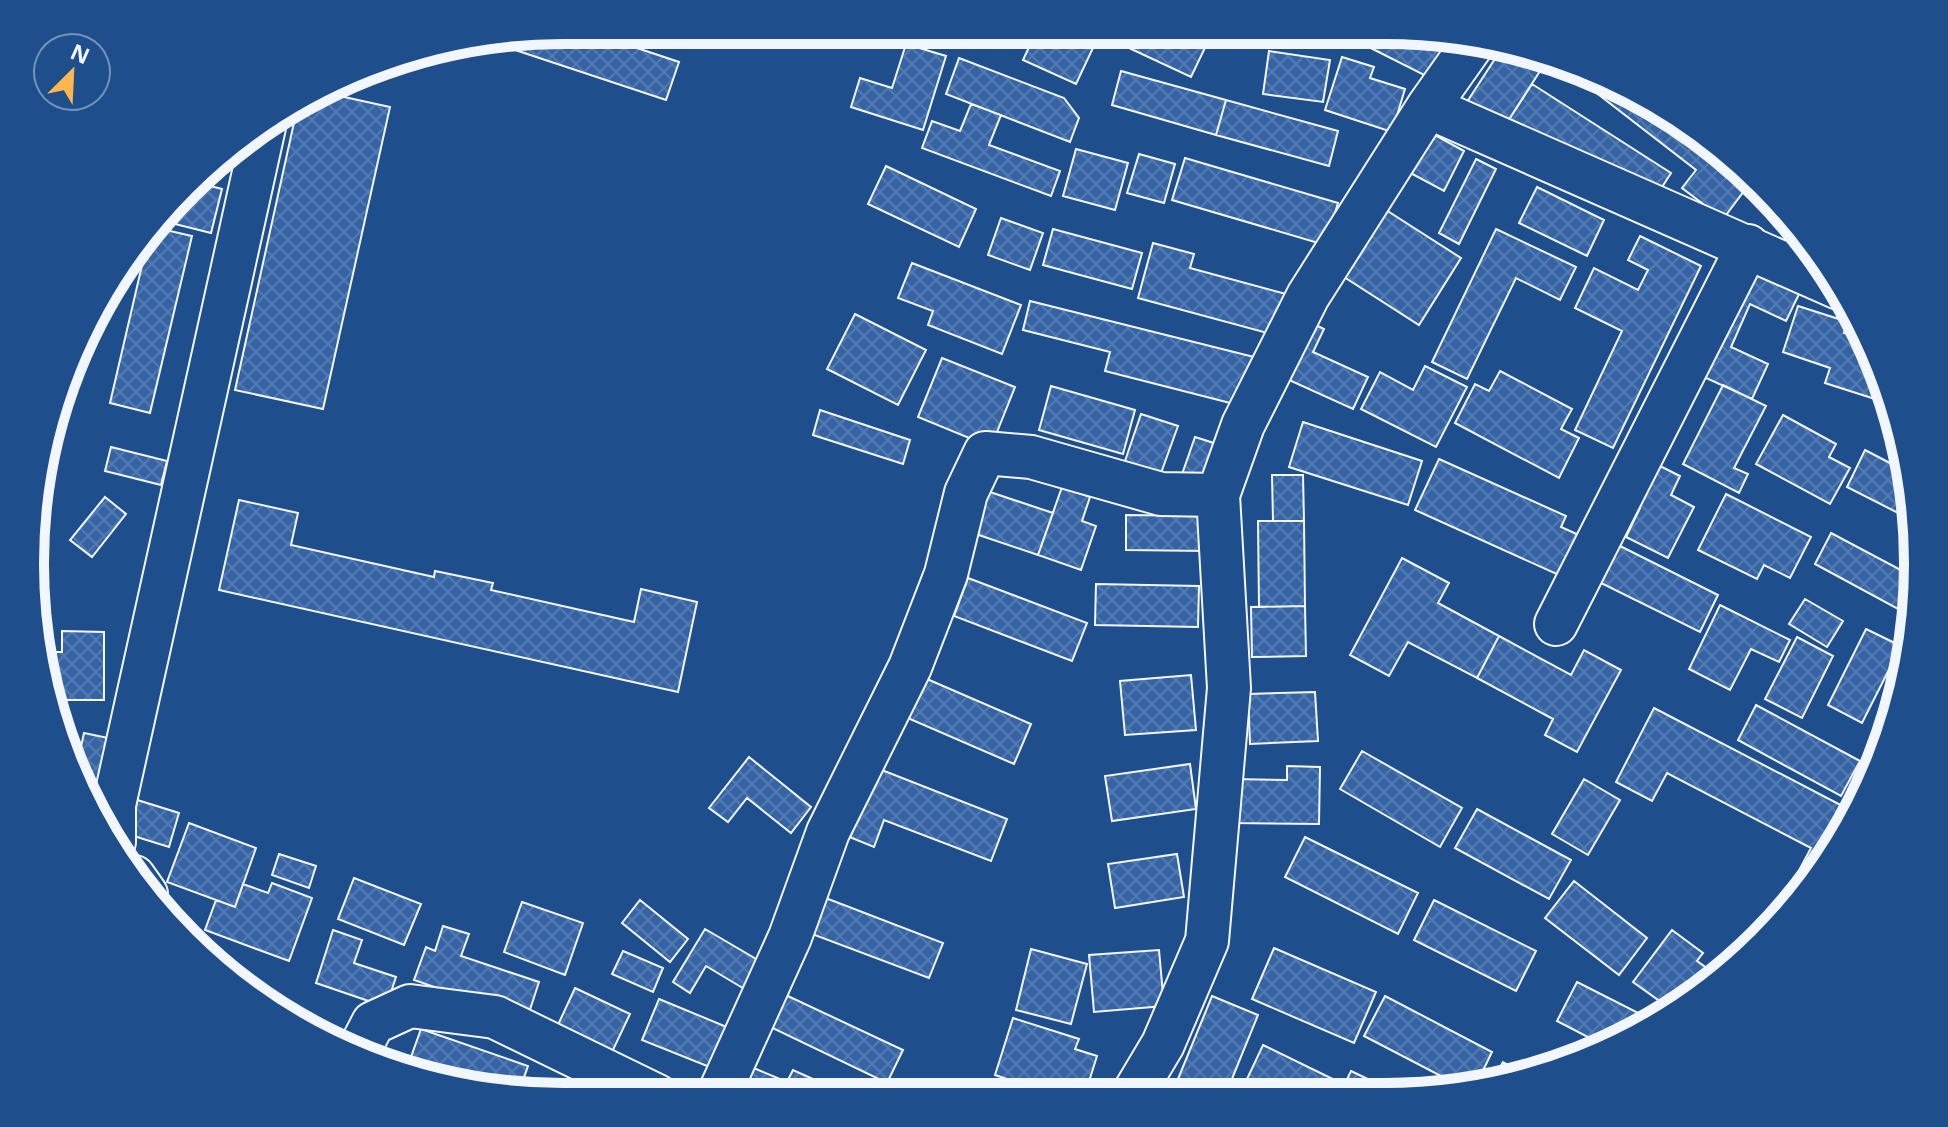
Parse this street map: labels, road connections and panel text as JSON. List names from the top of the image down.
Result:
{
  "north": "top right"
}
